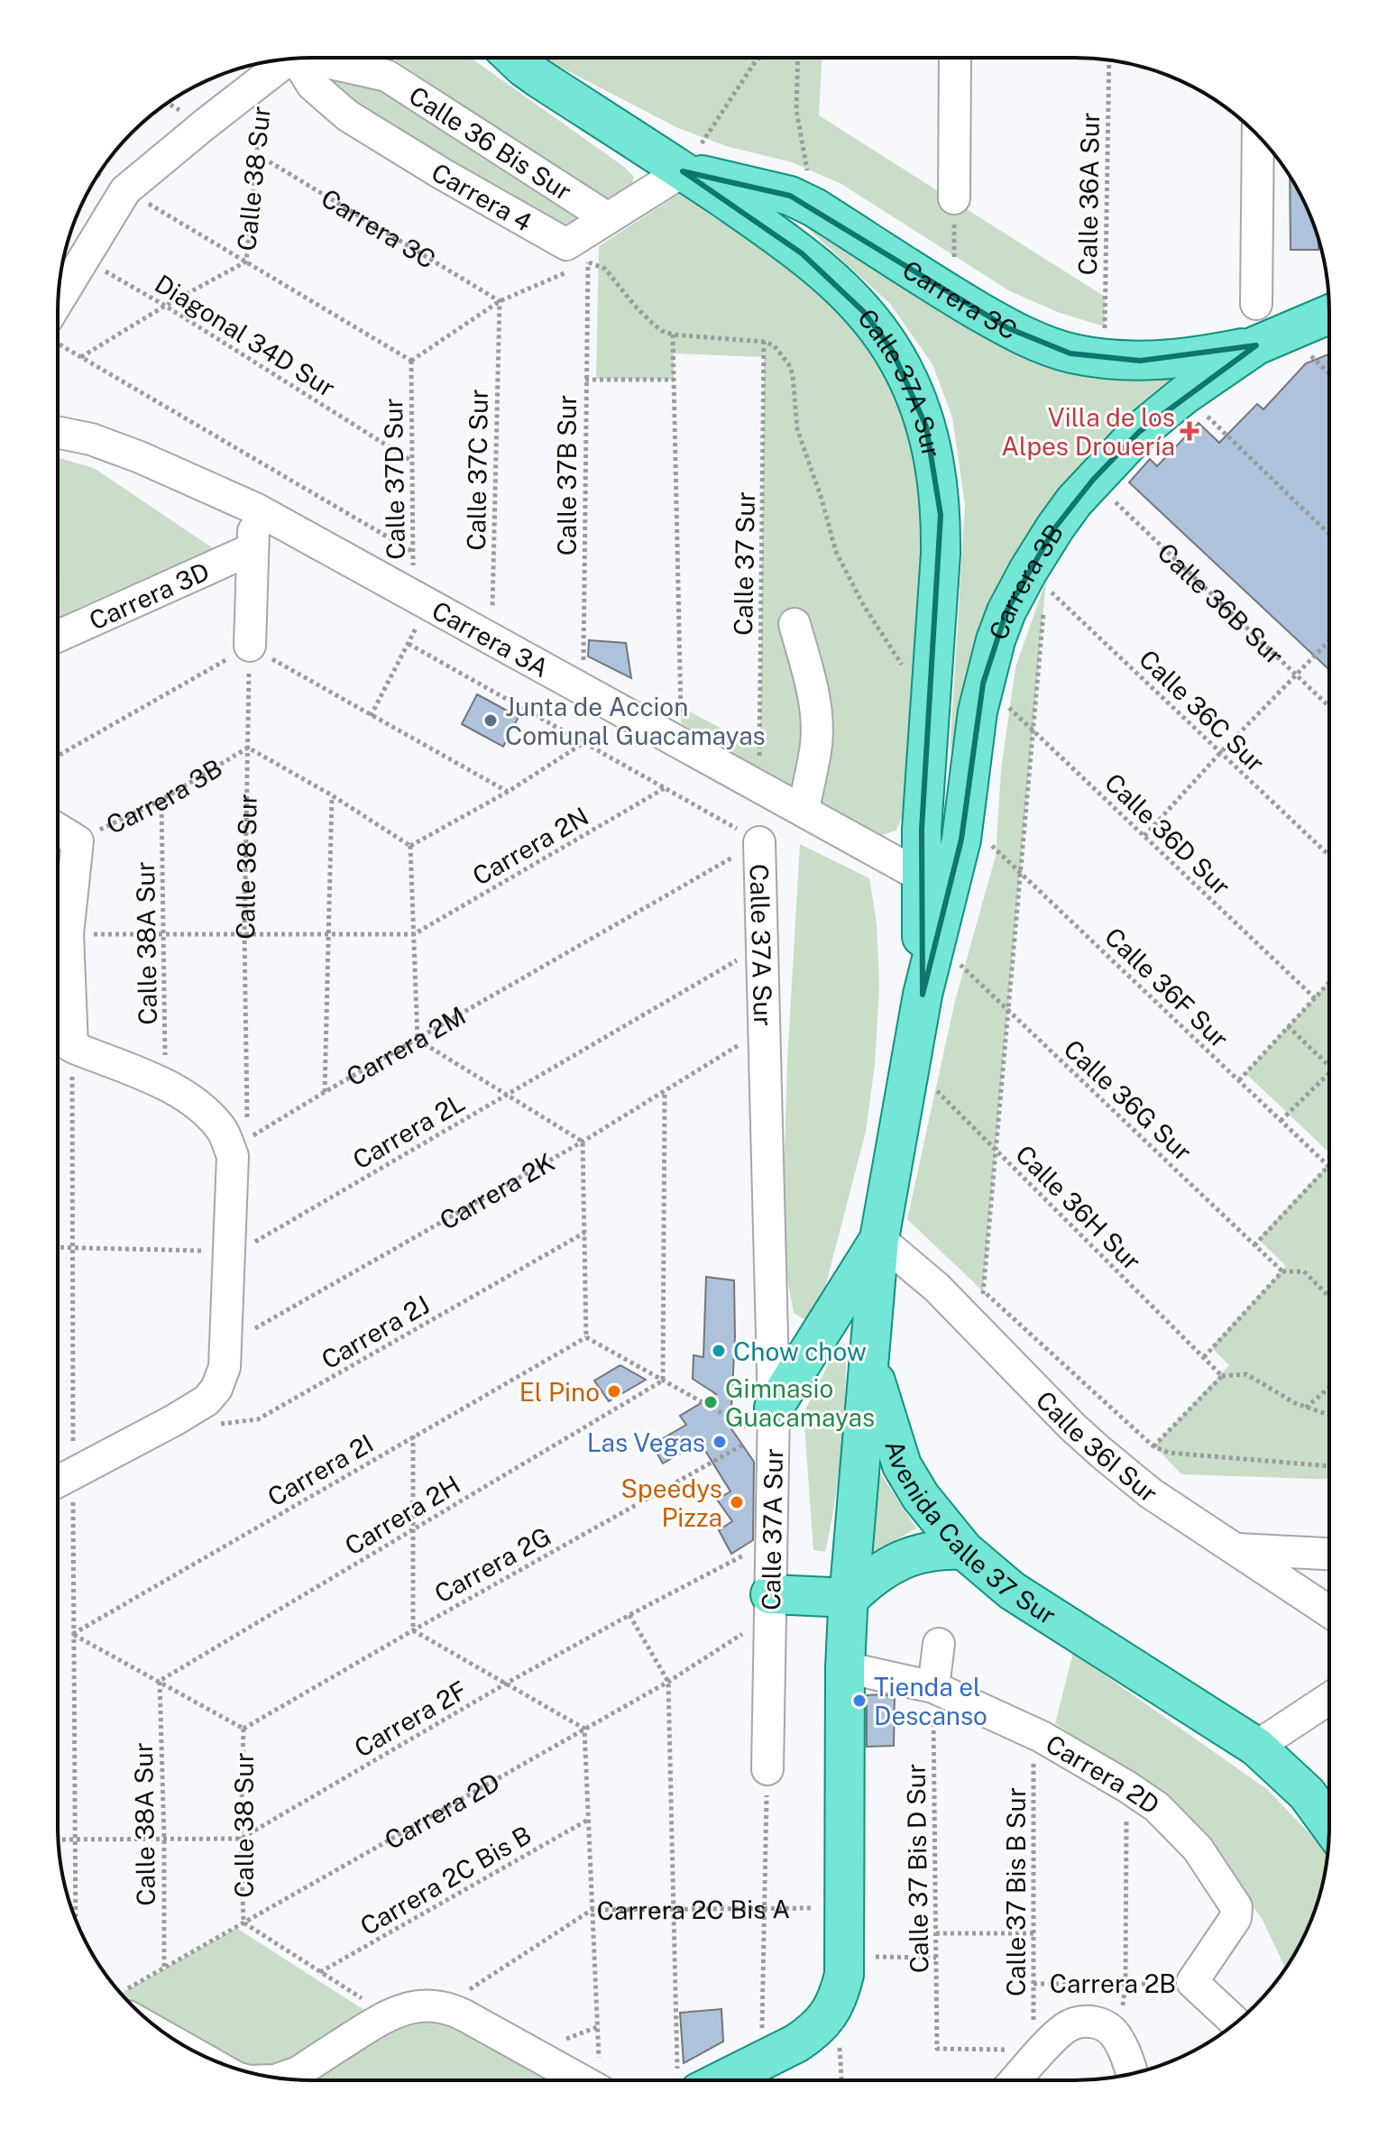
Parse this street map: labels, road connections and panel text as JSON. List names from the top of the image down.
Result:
{
  "streets": {
    "main road": [
      "Carrera 3C",
      "Calle 37A Sur",
      "Carrera 3B",
      "Avenida Calle 37 Sur"
    ],
    "street": [
      "Calle 36 Bis Sur",
      "Carrera 4",
      "Carrera 3D",
      "Carrera 3A",
      "Calle 36I Sur",
      "Carrera 2D",
      "Carrera 2B"
    ],
    "path": [
      "Calle 38 Sur",
      "Calle 36A Sur",
      "Diagonal 34D Sur",
      "Calle 37C Sur",
      "Calle 37B Sur",
      "Calle 37D Sur",
      "Calle 37 Sur",
      "Calle 36B Sur",
      "Calle 36C Sur",
      "Calle 36D Sur",
      "Carrera 2N",
      "Calle 38A Sur",
      "Calle 36F Sur",
      "Carrera 2M",
      "Calle 36G Sur",
      "Carrera 2L",
      "Carrera 2K",
      "Calle 36H Sur",
      "Carrera 2J",
      "Carrera 2I",
      "Carrera 2H",
      "Carrera 2G",
      "Carrera 2F",
      "Calle 37 Bis D Sur",
      "Carrera 2C Bis B",
      "Calle 37 Bis B Sur",
      "Carrera 2C Bis A"
    ]
  },
  "crossings": [
    ["Calle 38 Sur", "Carrera 3C"],
    ["Calle 38 Sur", "Diagonal 34D Sur"],
    ["Calle 38 Sur", "Carrera 3B"],
    ["Calle 38 Sur", "Carrera 2M"],
    ["Calle 38 Sur", "Carrera 2G"],
    ["Calle 38 Sur", "Carrera 2F"],
    ["Calle 38 Sur", "Carrera 2D"],
    ["Carrera 4", "Calle 37B Sur"],
    ["Carrera 3C", "Calle 37A Sur"],
    ["Carrera 3C", "Calle 37C Sur"],
    ["Carrera 3C", "Carrera 3B"],
    ["Diagonal 34D Sur", "Calle 37D Sur"],
    ["Calle 37A Sur", "Carrera 3B"],
    ["Calle 37A Sur", "Carrera 3A"],
    ["Calle 37A Sur", "Carrera 2M"],
    ["Calle 37A Sur", "Carrera 2L"],
    ["Calle 37A Sur", "Carrera 2K"],
    ["Calle 37A Sur", "Avenida Calle 37 Sur"],
    ["Calle 37A Sur", "Carrera 2G"],
    ["Calle 37A Sur", "Carrera 2F"],
    ["Calle 37A Sur", "Carrera 2D"],
    ["Calle 37C Sur", "Carrera 3A"],
    ["Calle 37B Sur", "Carrera 3A"],
    ["Calle 37D Sur", "Carrera 3A"],
    ["Calle 37 Sur", "Carrera 3A"],
    ["Carrera 3B", "Calle 38A Sur"],
    ["Carrera 3B", "Avenida Calle 37 Sur"],
    ["Calle 36C Sur", "Calle 36D Sur"],
    ["Calle 38A Sur", "Carrera 2I"],
    ["Calle 38A Sur", "Carrera 2H"],
    ["Calle 38A Sur", "Carrera 2D"],
    ["Calle 36H Sur", "Avenida Calle 37 Sur"],
    ["Calle 36I Sur", "Avenida Calle 37 Sur"],
    ["Carrera 2I", "Carrera 2H"],
    ["Carrera 2D", "Calle 37 Bis D Sur"],
    ["Carrera 2D", "Calle 37 Bis B Sur"],
    ["Carrera 2D", "Carrera 2B"],
    ["Calle 37 Bis D Sur", "Calle 37 Bis B Sur"],
    ["Calle 37 Bis D Sur", "Carrera 2B"],
    ["Calle 37 Bis B Sur", "Carrera 2B"]
  ],
  "places": {
    "health": ["Villa de los Alpes Drouería"],
    "other": [
      "Junta de Accion Comunal Guacamayas",
      "Chow chow",
      "El Pino",
      "Gimnasio Guacamayas",
      "Las Vegas",
      "Speedys Pizza",
      "Tienda el Descanso"
    ]
  }
}
